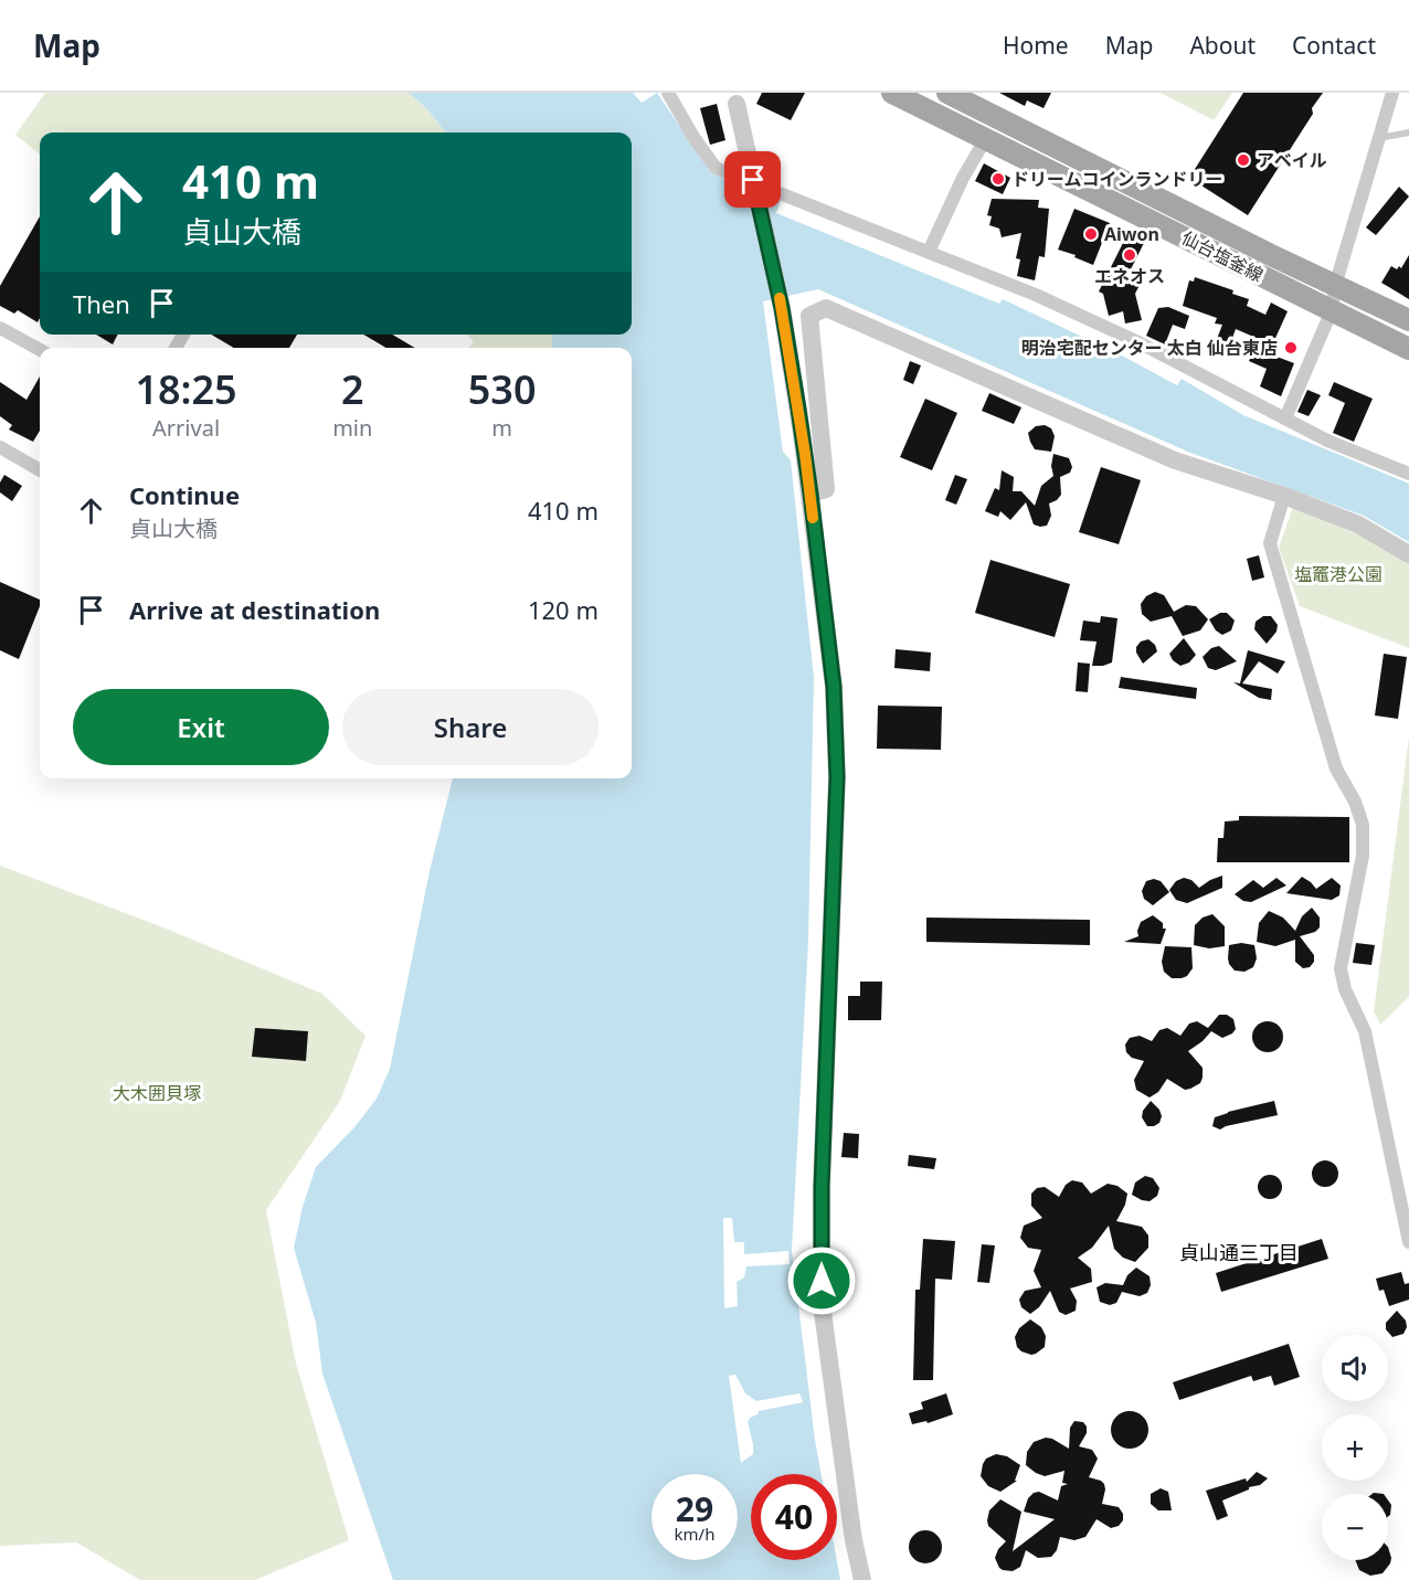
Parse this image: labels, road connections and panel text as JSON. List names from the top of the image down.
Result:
{
  "streets": {
    "main road": ["仙台塩釜線"]
  },
  "districts": ["貞山通三丁目"],
  "parks": ["塩竈港公園", "大木囲貝塚"],
  "places": [
    "アベイル",
    "ドリームコインランドリー",
    "Aiwon",
    "エネオス",
    "明治宅配センター 太白 仙台東店"
  ],
  "page": {
    "header": "Map",
    "nav": [
      "Home",
      "Map",
      "About",
      "Contact"
    ],
    "turn": ["410 m", "貞山大橋"],
    "then": "Then",
    "eta": [
      "18:25",
      "Arrival",
      "2",
      "min",
      "530",
      "m"
    ],
    "list": [
      {
        "name": "Continue",
        "note": "貞山大橋",
        "value": "410 m"
      },
      {
        "name": "Arrive at destination",
        "value": "120 m"
      }
    ],
    "buttons": ["Exit", "Share"],
    "map_buttons": ["+", "−"],
    "speed": "29 km/h",
    "limit": "40"
  }
}
